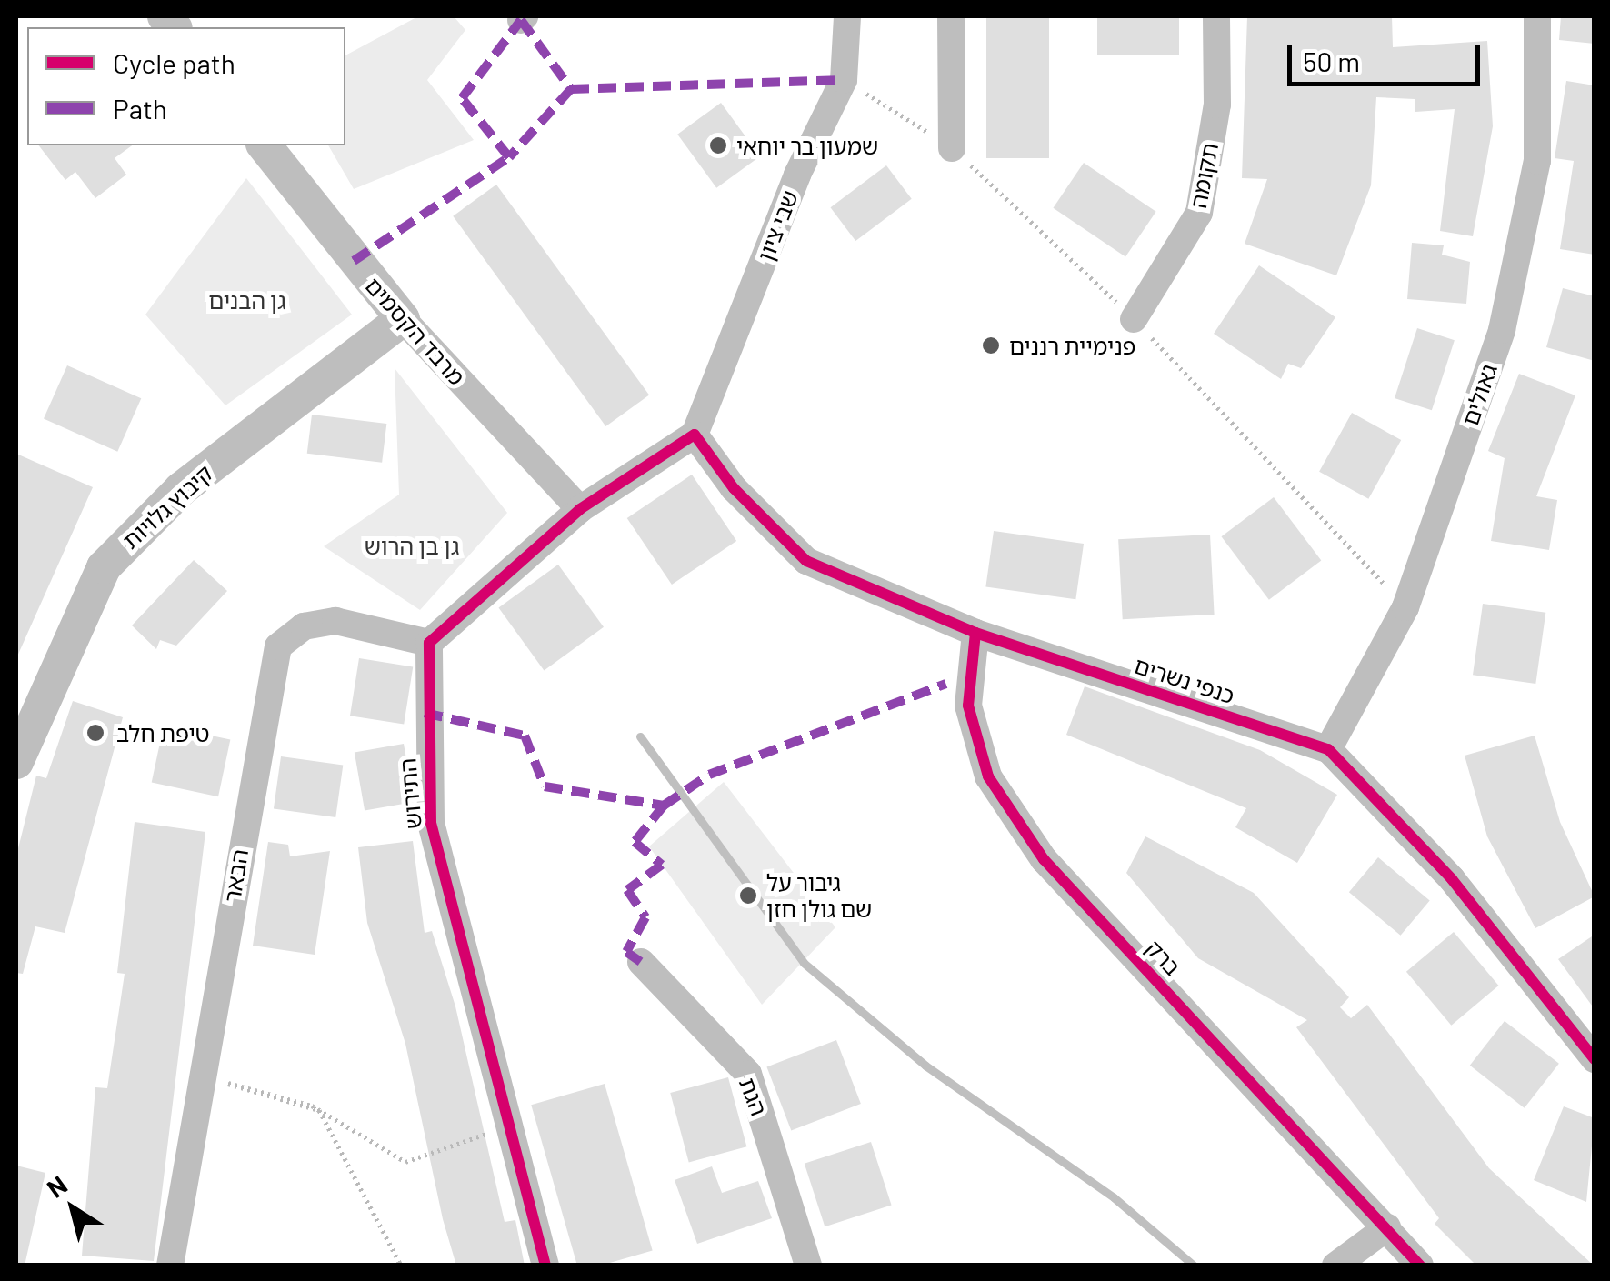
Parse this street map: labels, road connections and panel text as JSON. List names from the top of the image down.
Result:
{
  "streets": {
    "street": [
      "תקומה",
      "שבי ציון",
      "מרבד הקסמים",
      "גאולים",
      "קיבוץ גלויות",
      "כנפי נשרים",
      "התירוש",
      "הבאר",
      "ברק",
      "הגת"
    ]
  },
  "crossings": [
    ["שבי ציון", "כנפי נשרים"],
    ["מרבד הקסמים", "קיבוץ גלויות"],
    ["גאולים", "כנפי נשרים"],
    ["כנפי נשרים", "ברק"],
    ["התירוש", "הבאר"]
  ],
  "parks": ["גן הבנים", "גן בן הרוש"],
  "places": [
    "שמעון בר יוחאי",
    "פנימיית רננים",
    "טיפת חלב",
    "גיבור על שם גולן חזן"
  ],
  "legend": ["Cycle path", "Path"],
  "scale_bar": "50 m",
  "north": "top left"
}
